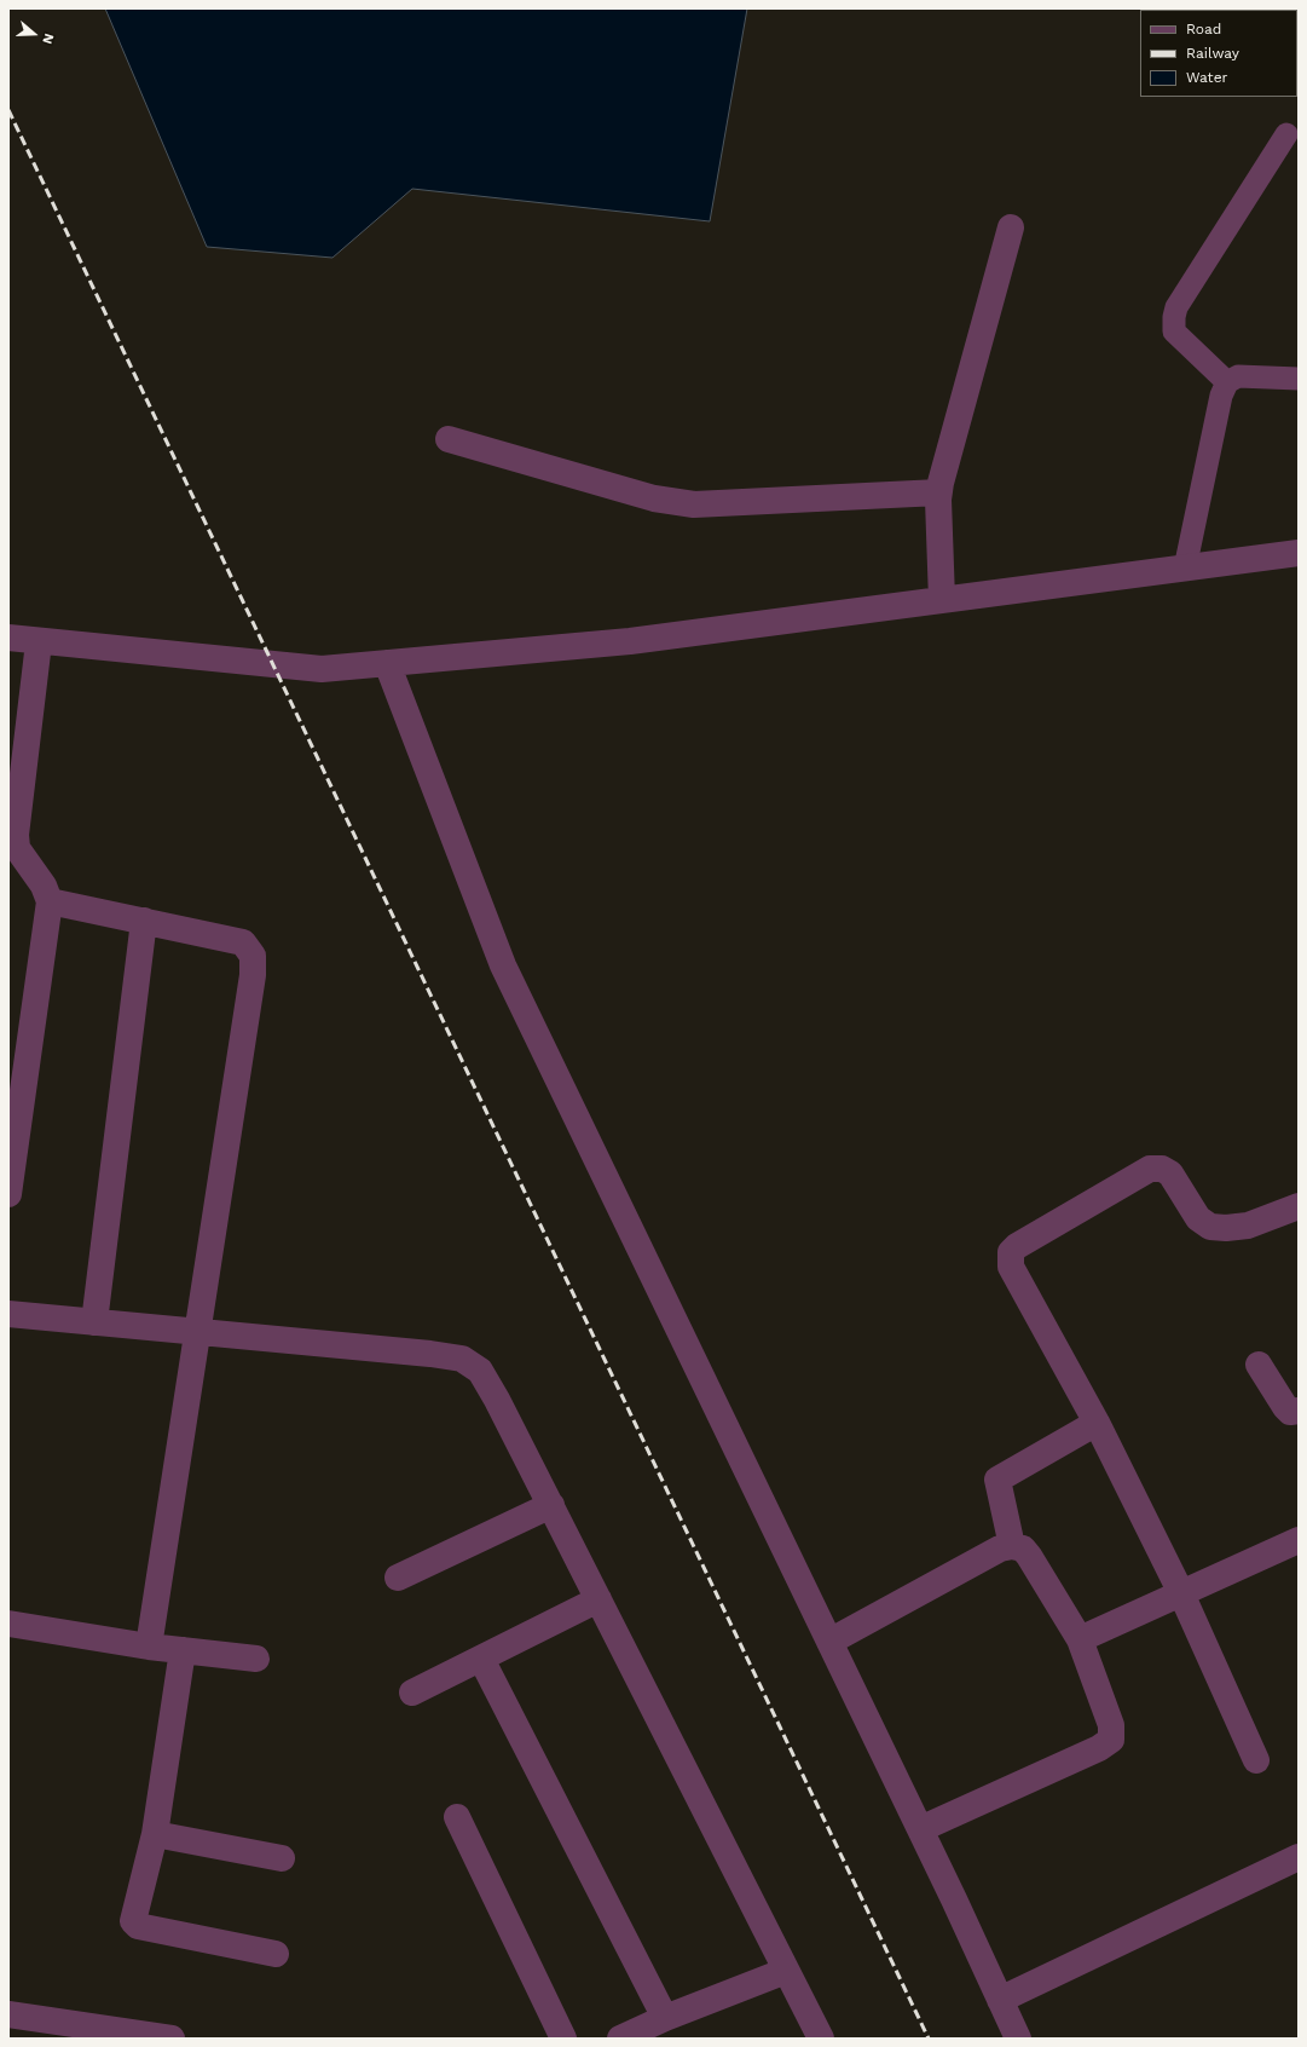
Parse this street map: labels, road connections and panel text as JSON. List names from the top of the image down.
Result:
{
  "legend": ["Road", "Railway", "Water"],
  "north": "right"
}
